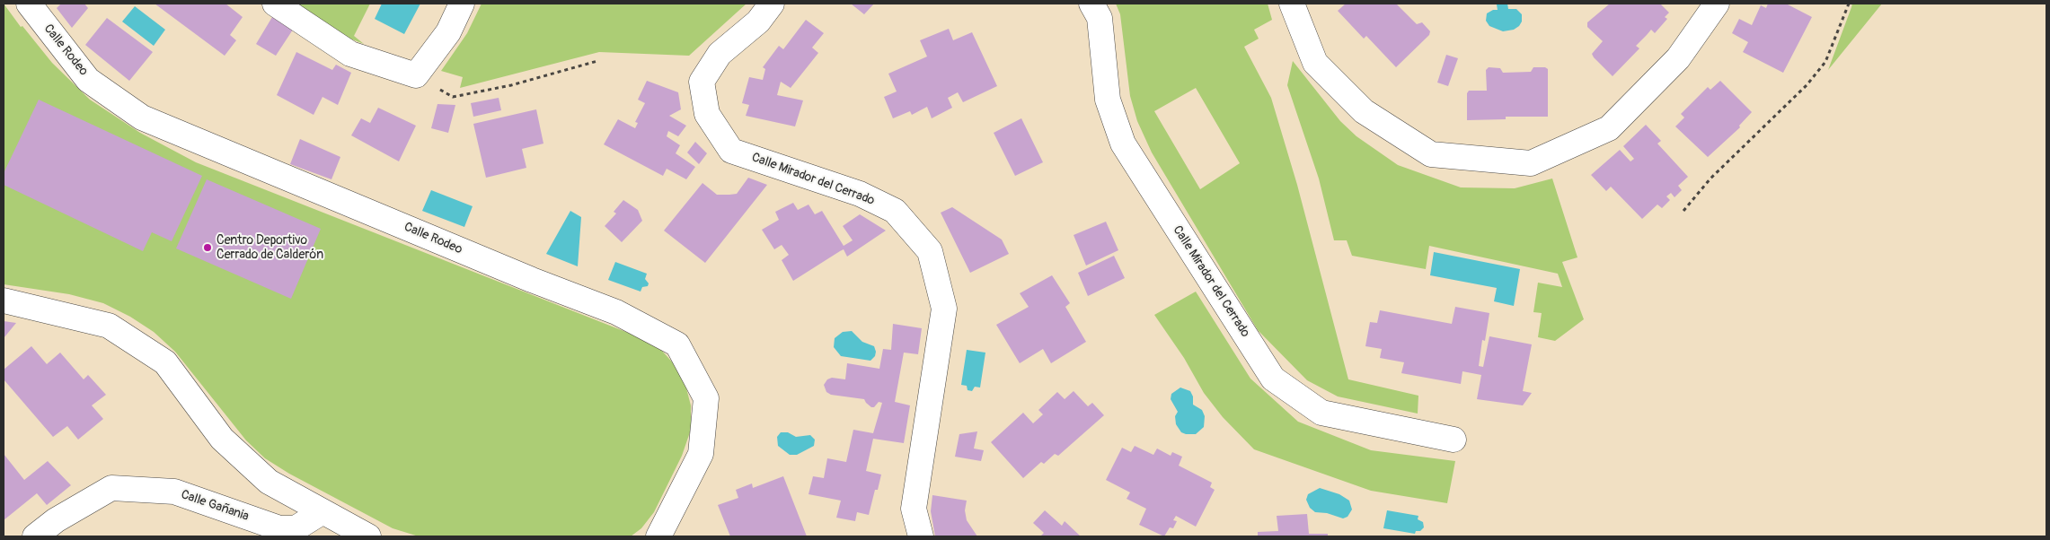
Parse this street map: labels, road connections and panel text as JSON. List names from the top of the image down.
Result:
{
  "streets": {
    "street": ["Calle Rodeo", "Calle Mirador del Cerrado", "Calle Gañania"]
  },
  "places": ["Centro Deportivo Cerrado de Calderón"]
}
